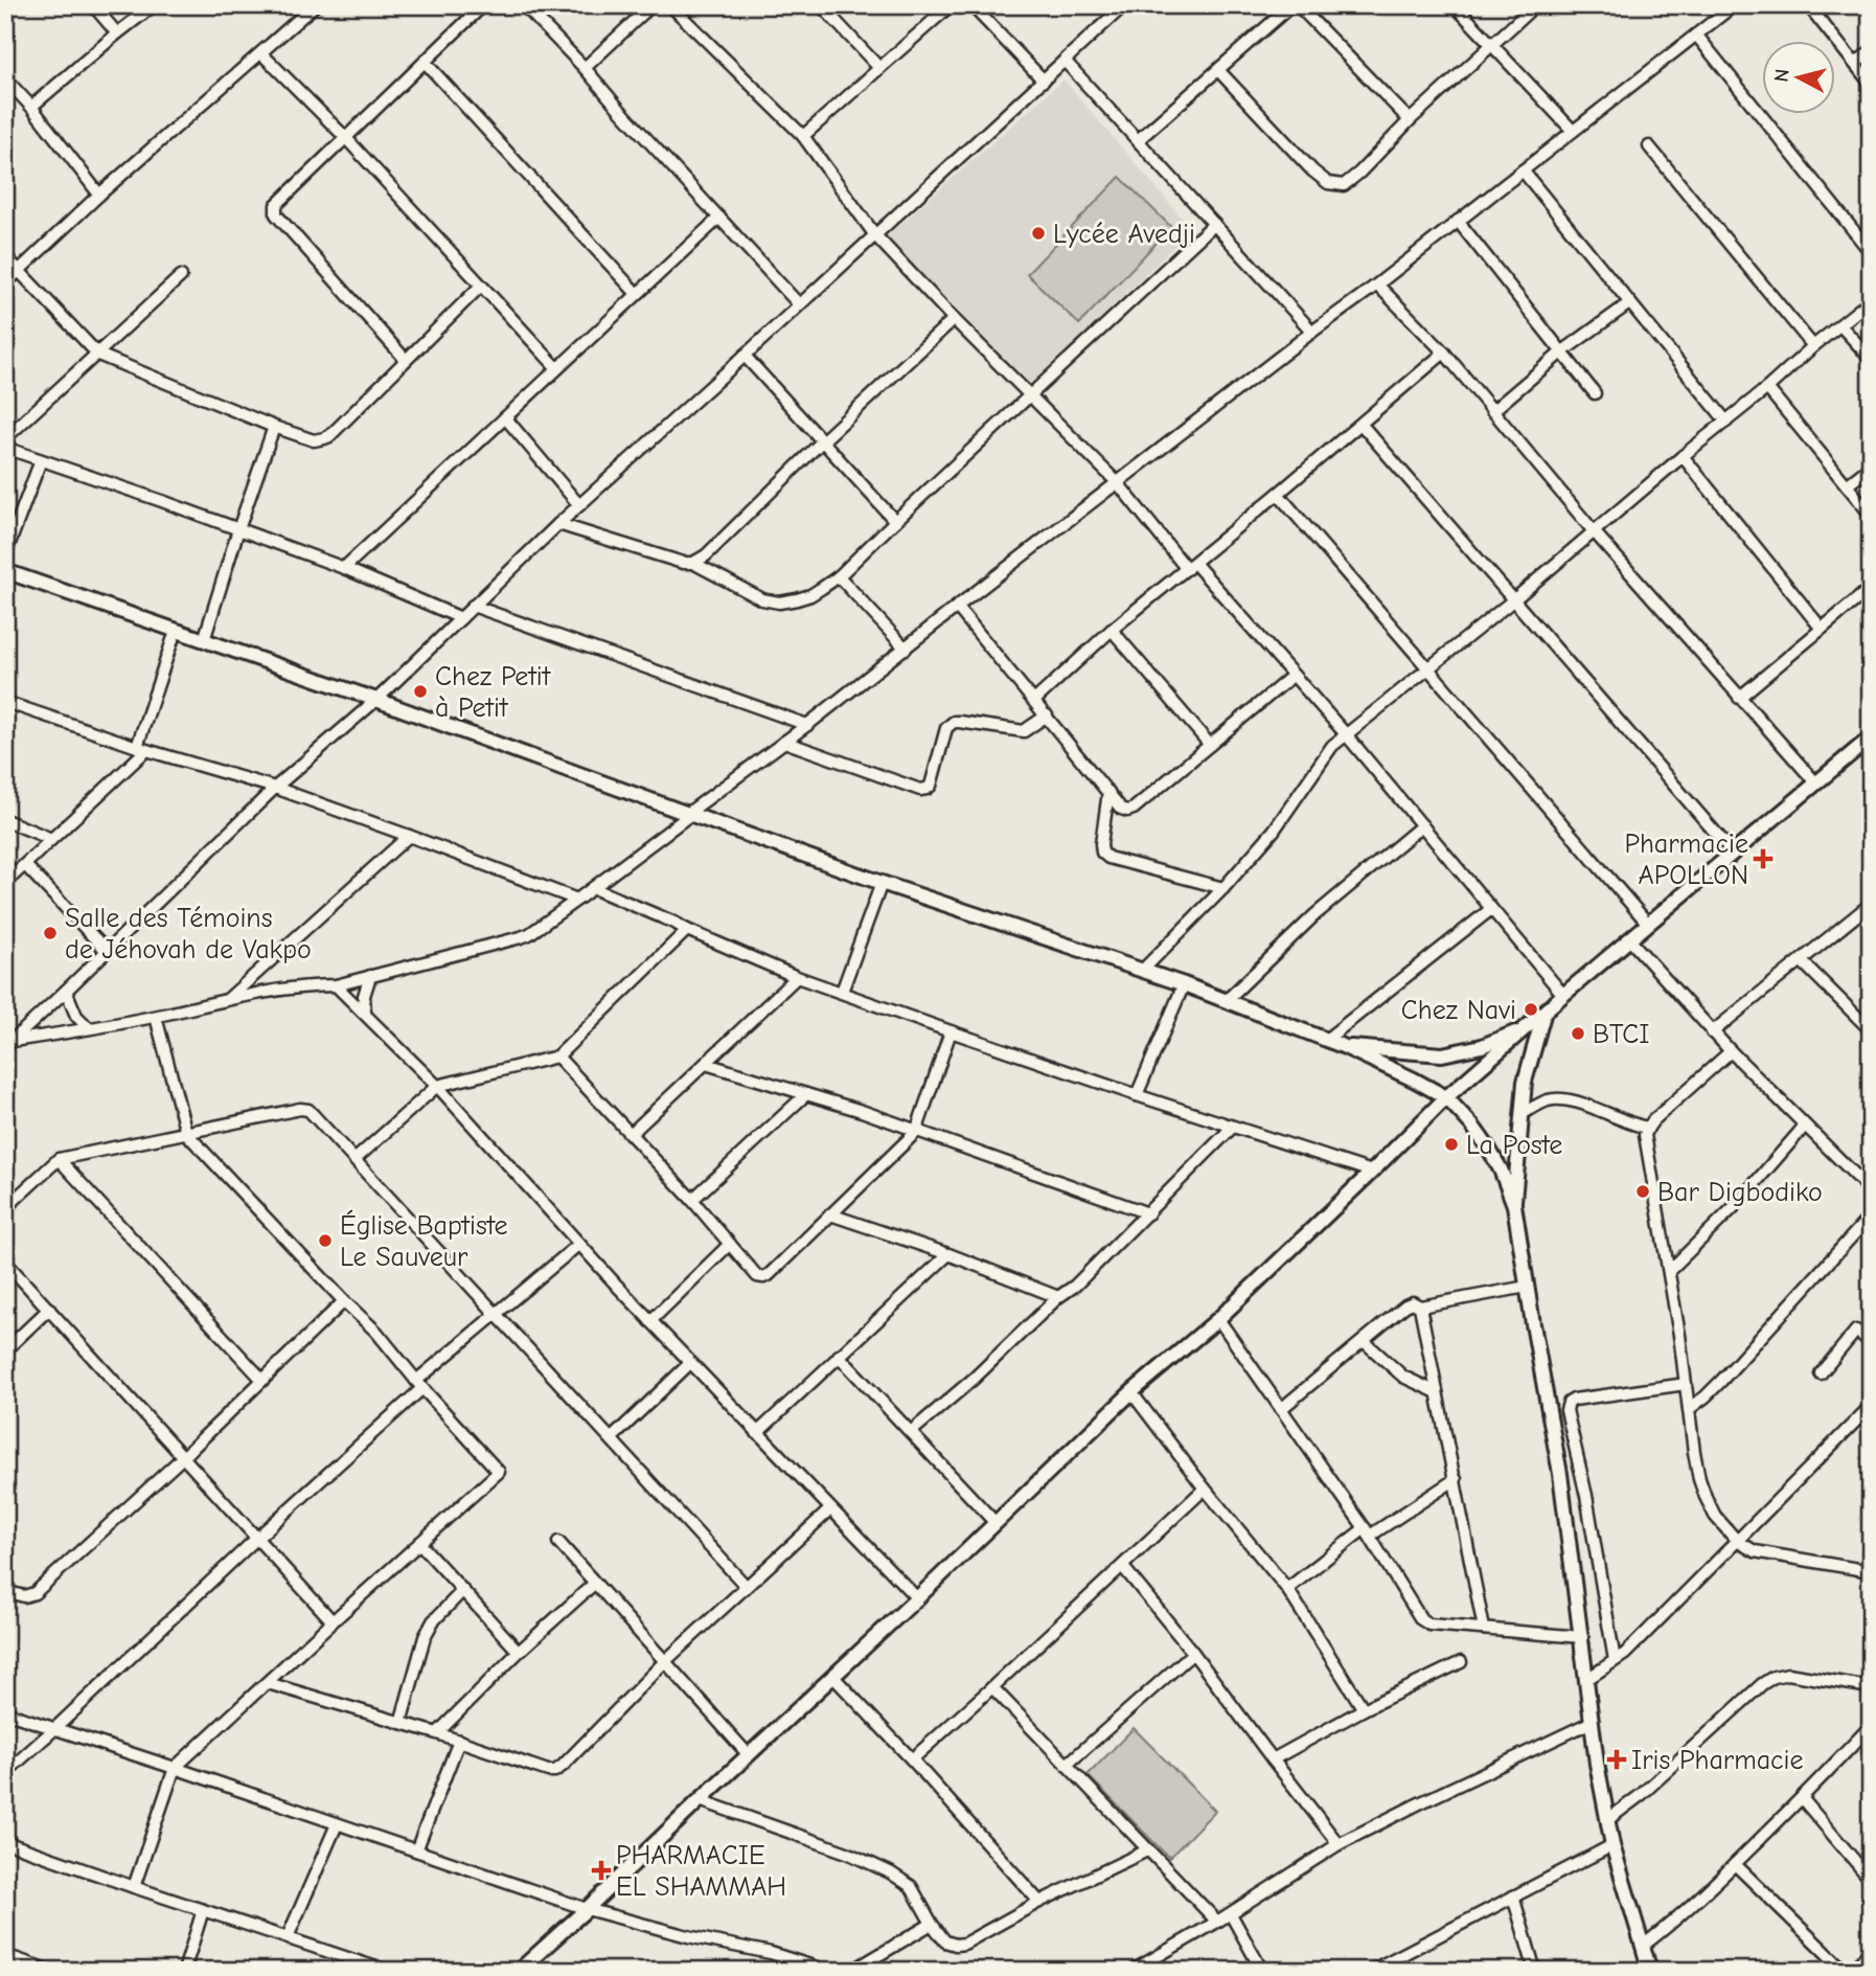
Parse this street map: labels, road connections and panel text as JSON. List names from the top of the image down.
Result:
{
  "places": {
    "other": [
      "Lycée Avedji",
      "Chez Petit à Petit",
      "Salle des Témoins de Jéhovah de Vakpo",
      "Chez Navi",
      "BTCI",
      "La Poste",
      "Bar Digbodiko",
      "Église Baptiste Le Sauveur"
    ],
    "health": ["Pharmacie APOLLON", "Iris Pharmacie", "PHARMACIE EL SHAMMAH"]
  },
  "north": "left"
}
